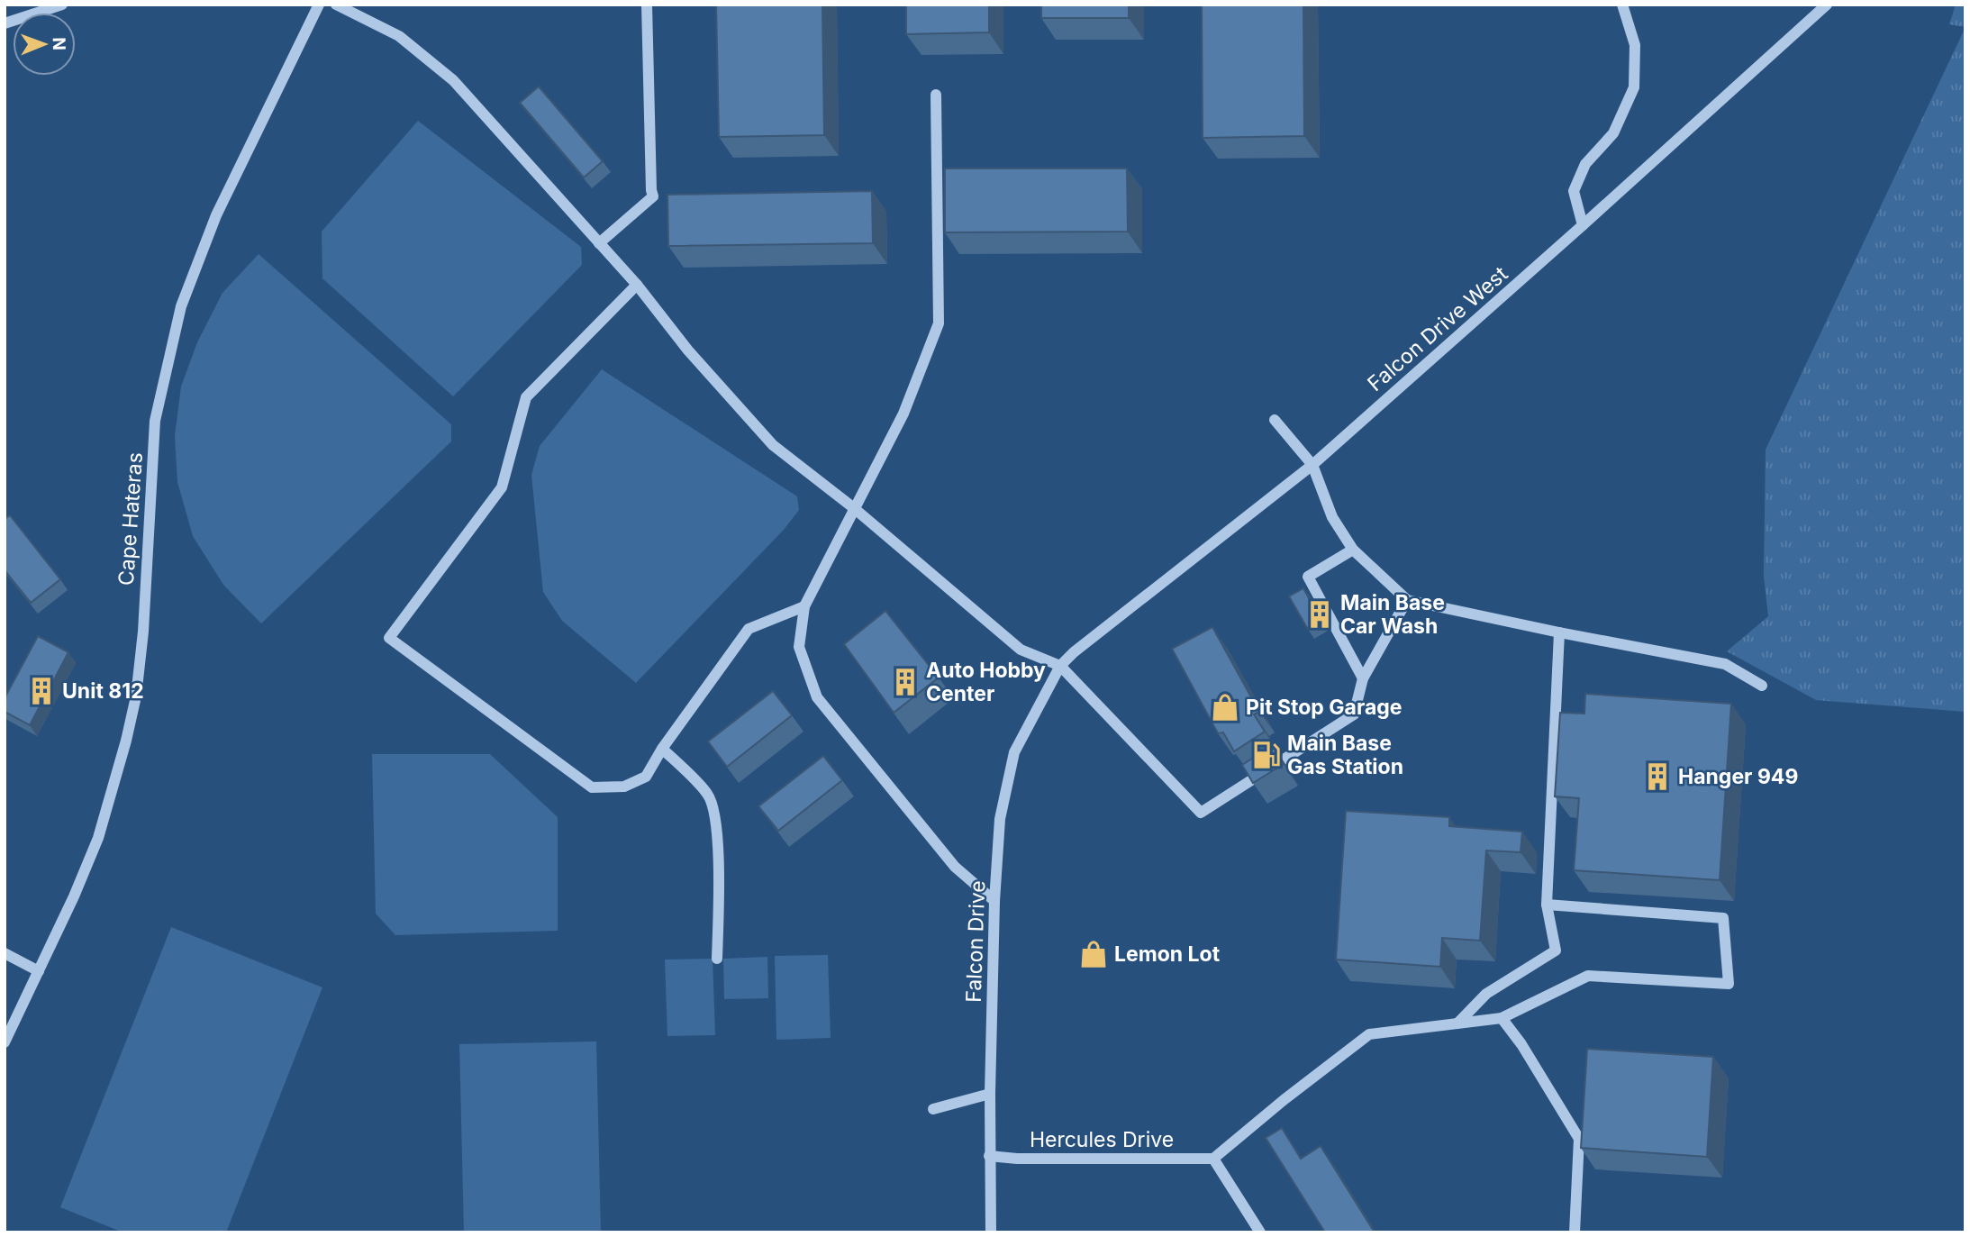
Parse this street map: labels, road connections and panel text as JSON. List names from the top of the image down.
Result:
{
  "streets": {
    "street": [
      "Falcon Drive West",
      "Cape Hateras",
      "Falcon Drive",
      "Hercules Drive"
    ]
  },
  "crossings": [
    ["Falcon Drive West", "Falcon Drive"],
    ["Falcon Drive", "Hercules Drive"]
  ],
  "places": {
    "building": [
      "Main Base Car Wash",
      "Auto Hobby Center",
      "Unit 812",
      "Hanger 949"
    ],
    "shop": ["Pit Stop Garage", "Lemon Lot"],
    "fuel station": ["Main Base Gas Station"]
  },
  "north": "right"
}
